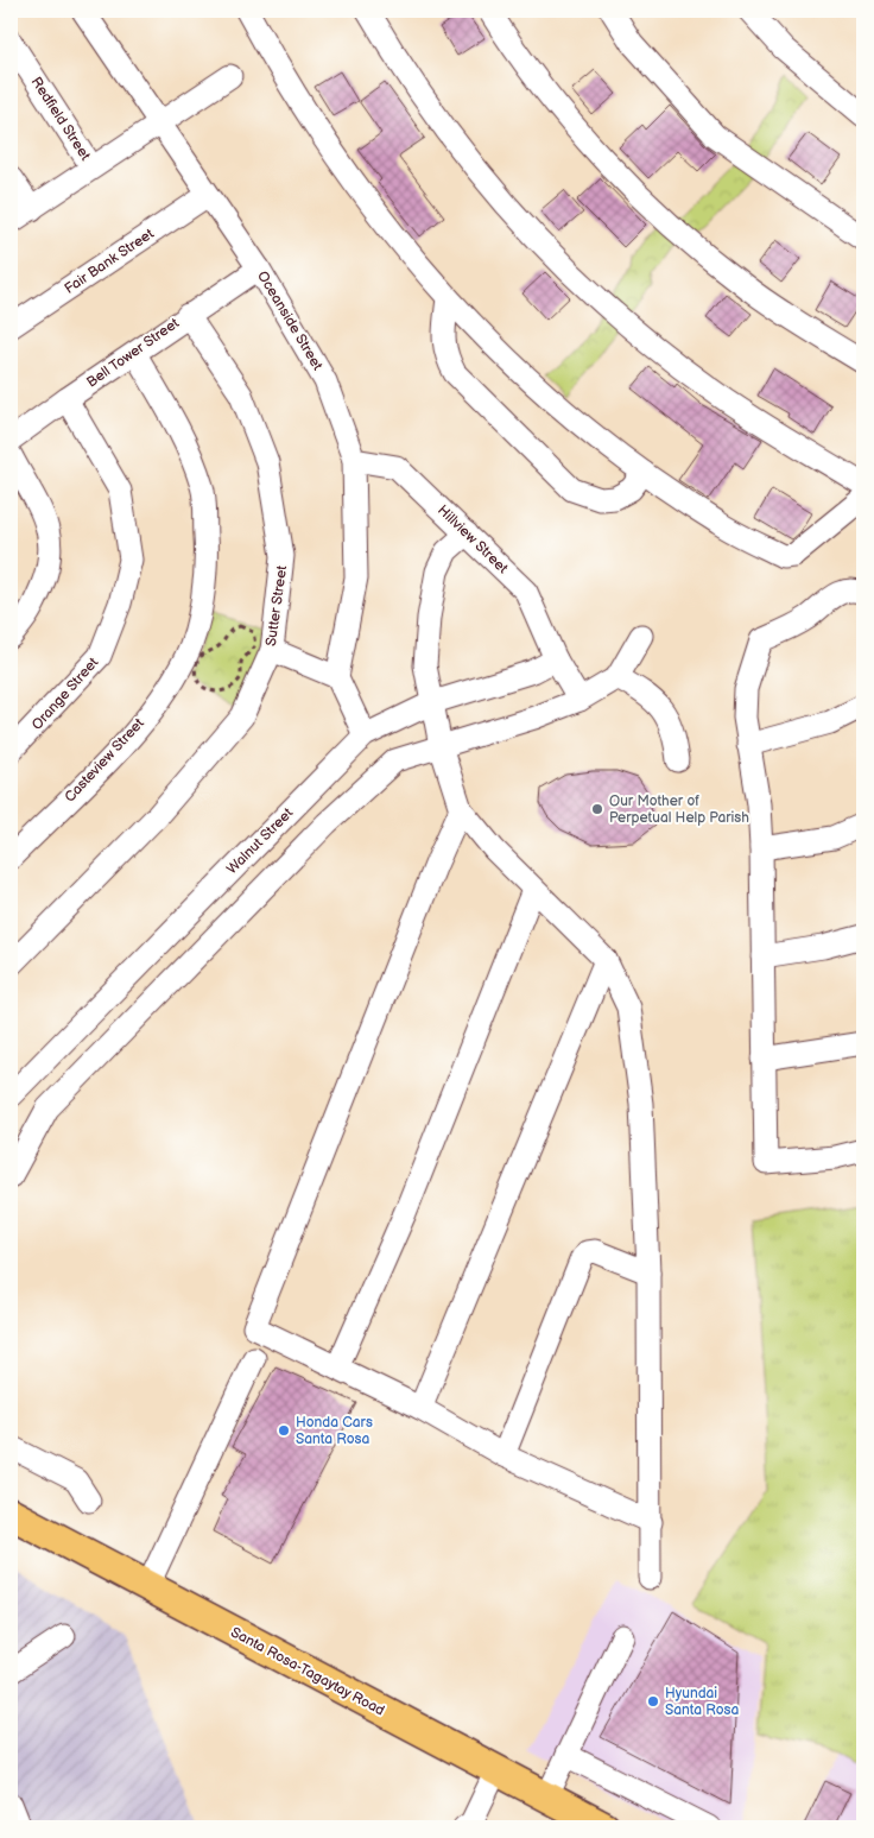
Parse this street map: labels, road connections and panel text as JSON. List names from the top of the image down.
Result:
{
  "streets": {
    "main road": ["Santa Rosa-Tagaytay Road"],
    "street": [
      "Redfield Street",
      "Fair Bank Street",
      "Oceanside Street",
      "Bell Tower Street",
      "Hillview Street",
      "Sutter Street",
      "Orange Street",
      "Casteview Street",
      "Walnut Street"
    ]
  },
  "crossings": [
    ["Fair Bank Street", "Oceanside Street"],
    ["Oceanside Street", "Bell Tower Street"],
    ["Oceanside Street", "Hillview Street"],
    ["Bell Tower Street", "Sutter Street"],
    ["Bell Tower Street", "Orange Street"],
    ["Bell Tower Street", "Casteview Street"],
    ["Hillview Street", "Walnut Street"]
  ],
  "places": ["Our Mother of Perpetual Help Parish", "Honda Cars Santa Rosa", "Hyundai Santa Rosa"]
}
